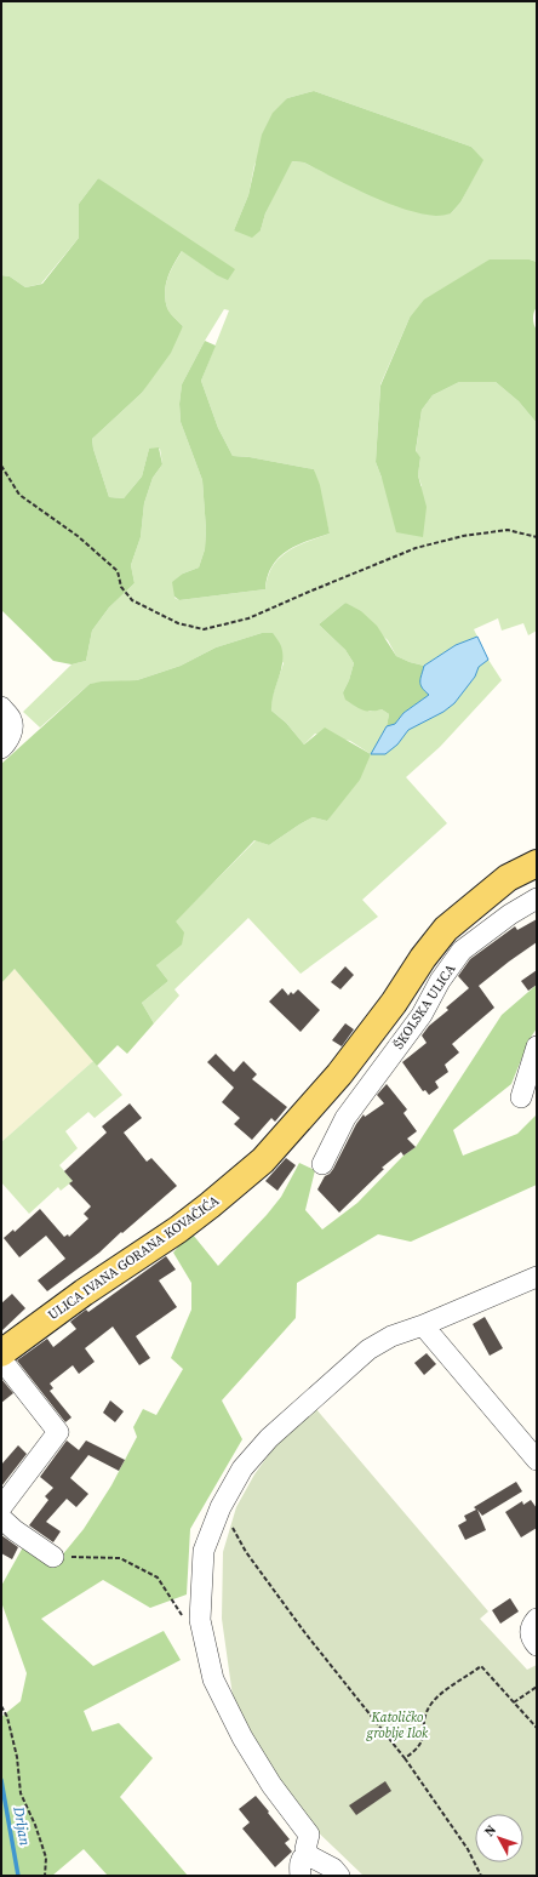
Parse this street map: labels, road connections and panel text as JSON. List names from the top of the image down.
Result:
{
  "streets": {
    "main road": ["ULICA IVANA GORANA KOVAČIĆA"],
    "street": ["ŠKOLSKA ULICA"]
  },
  "water": ["Drljan"],
  "parks": ["Katoličko groblje Ilok"],
  "north": "top left"
}
